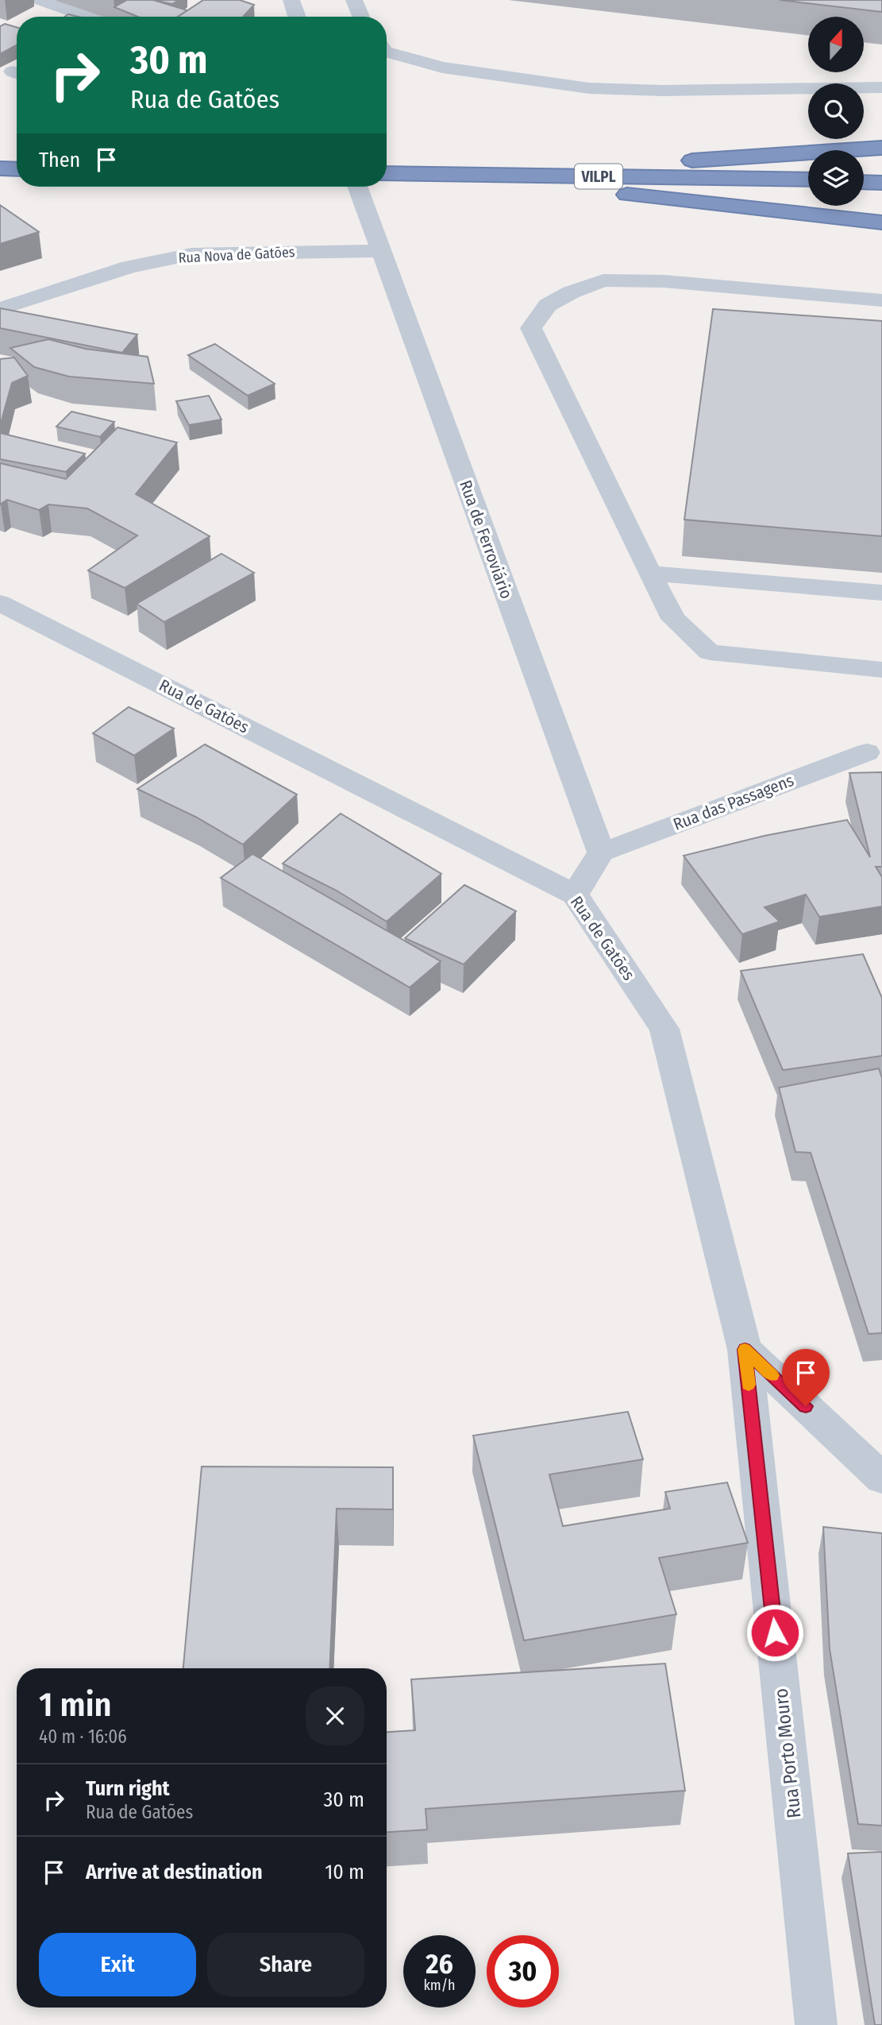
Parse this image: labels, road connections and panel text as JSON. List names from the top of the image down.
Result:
{
  "streets": {
    "highway": ["VILPL"],
    "street": [
      "Rua Nova de Gatões",
      "Rua de Ferroviário",
      "Rua de Gatões",
      "Rua das Passagens",
      "Rua Porto Mouro"
    ]
  },
  "crossings": [
    ["Rua Nova de Gatões", "Rua de Ferroviário"],
    ["Rua de Ferroviário", "Rua das Passagens"],
    ["Rua de Gatões", "Rua Porto Mouro"]
  ],
  "north": "top",
  "page": {
    "turn": ["30 m", "Rua de Gatões"],
    "then": "Then",
    "heading": ["1 min", "40 m · 16:06"],
    "list": [
      {
        "name": "Turn right",
        "note": "Rua de Gatões",
        "value": "30 m"
      },
      {
        "name": "Arrive at destination",
        "value": "10 m"
      }
    ],
    "buttons": ["Exit", "Share"],
    "speed": "26 km/h",
    "limit": "30"
  }
}
